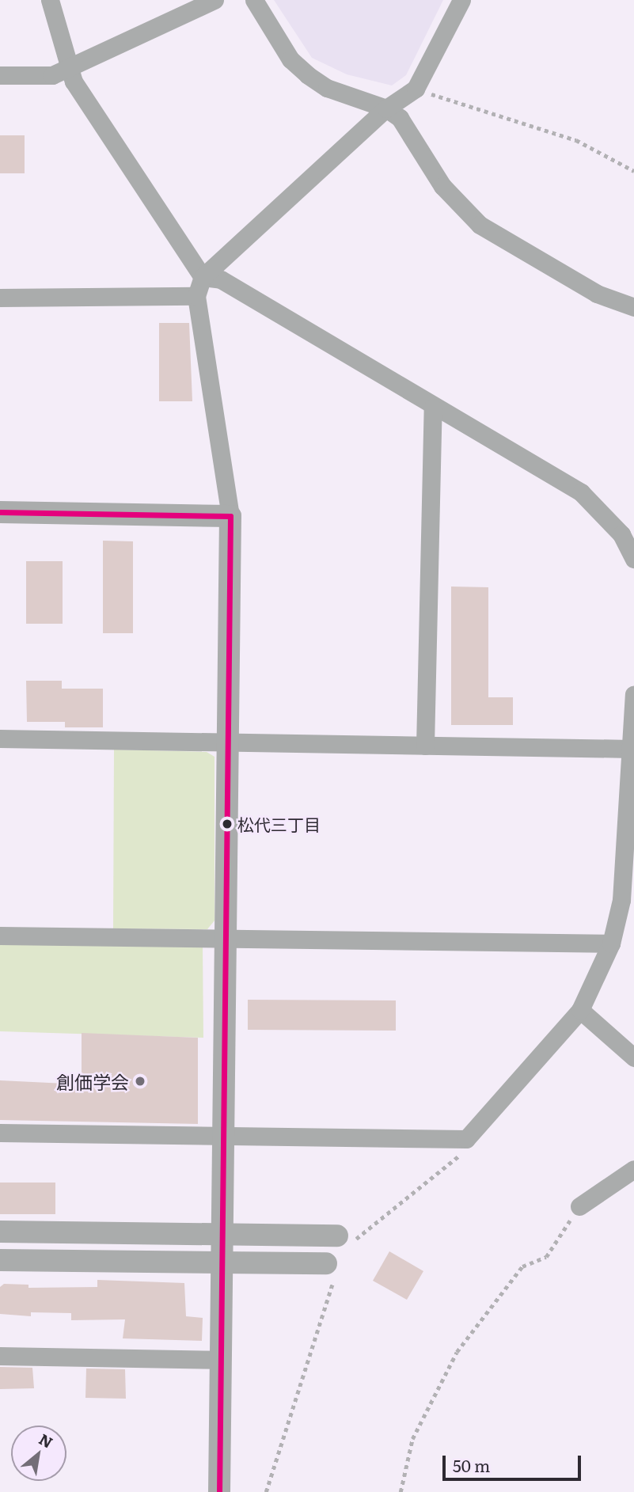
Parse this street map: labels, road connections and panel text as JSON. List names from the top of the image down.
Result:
{
  "places": ["松代三丁目", "創価学会"],
  "scale_bar": "50 m",
  "north": "top right"
}
